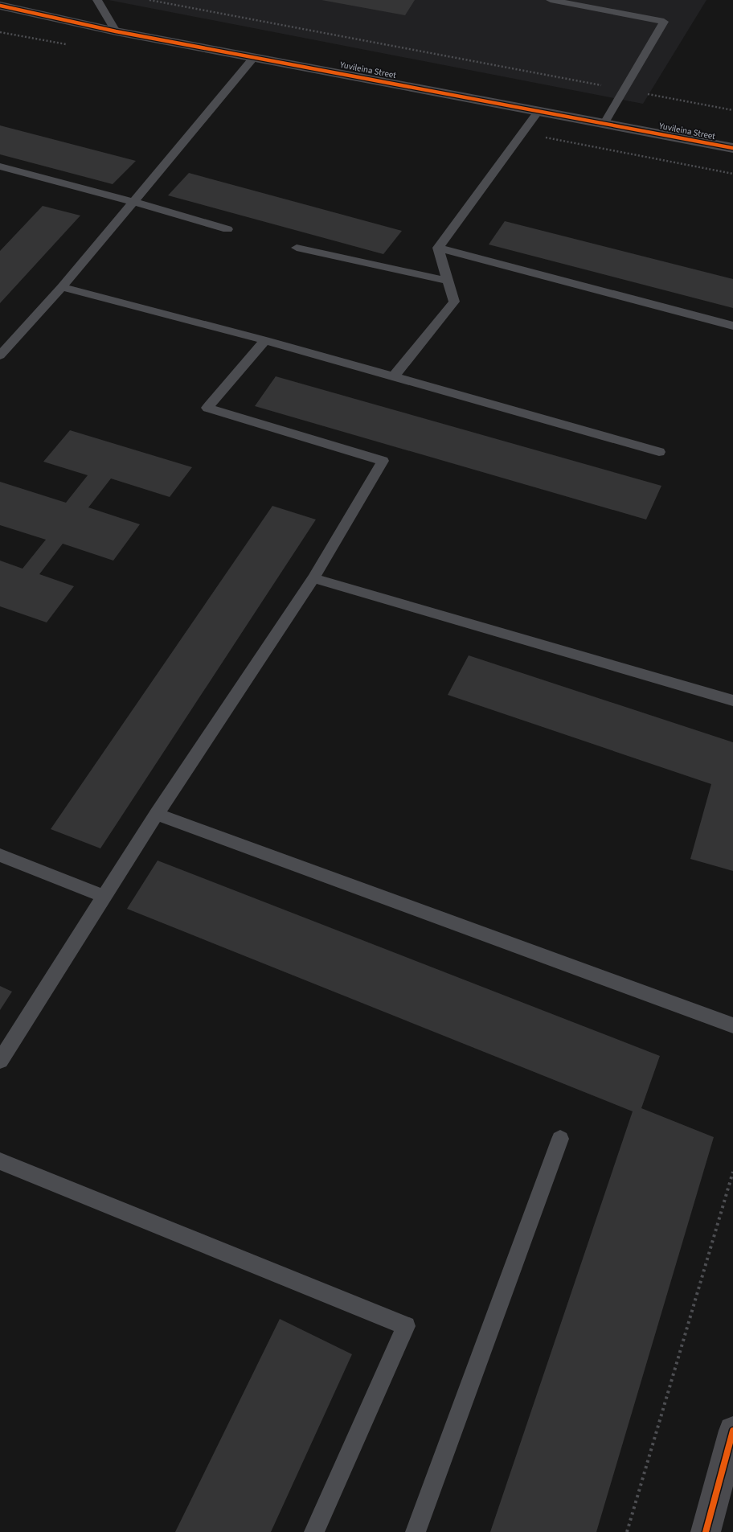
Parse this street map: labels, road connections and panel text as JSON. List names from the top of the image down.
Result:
{
  "streets": {
    "street": ["Yuvileina Street"]
  }
}
